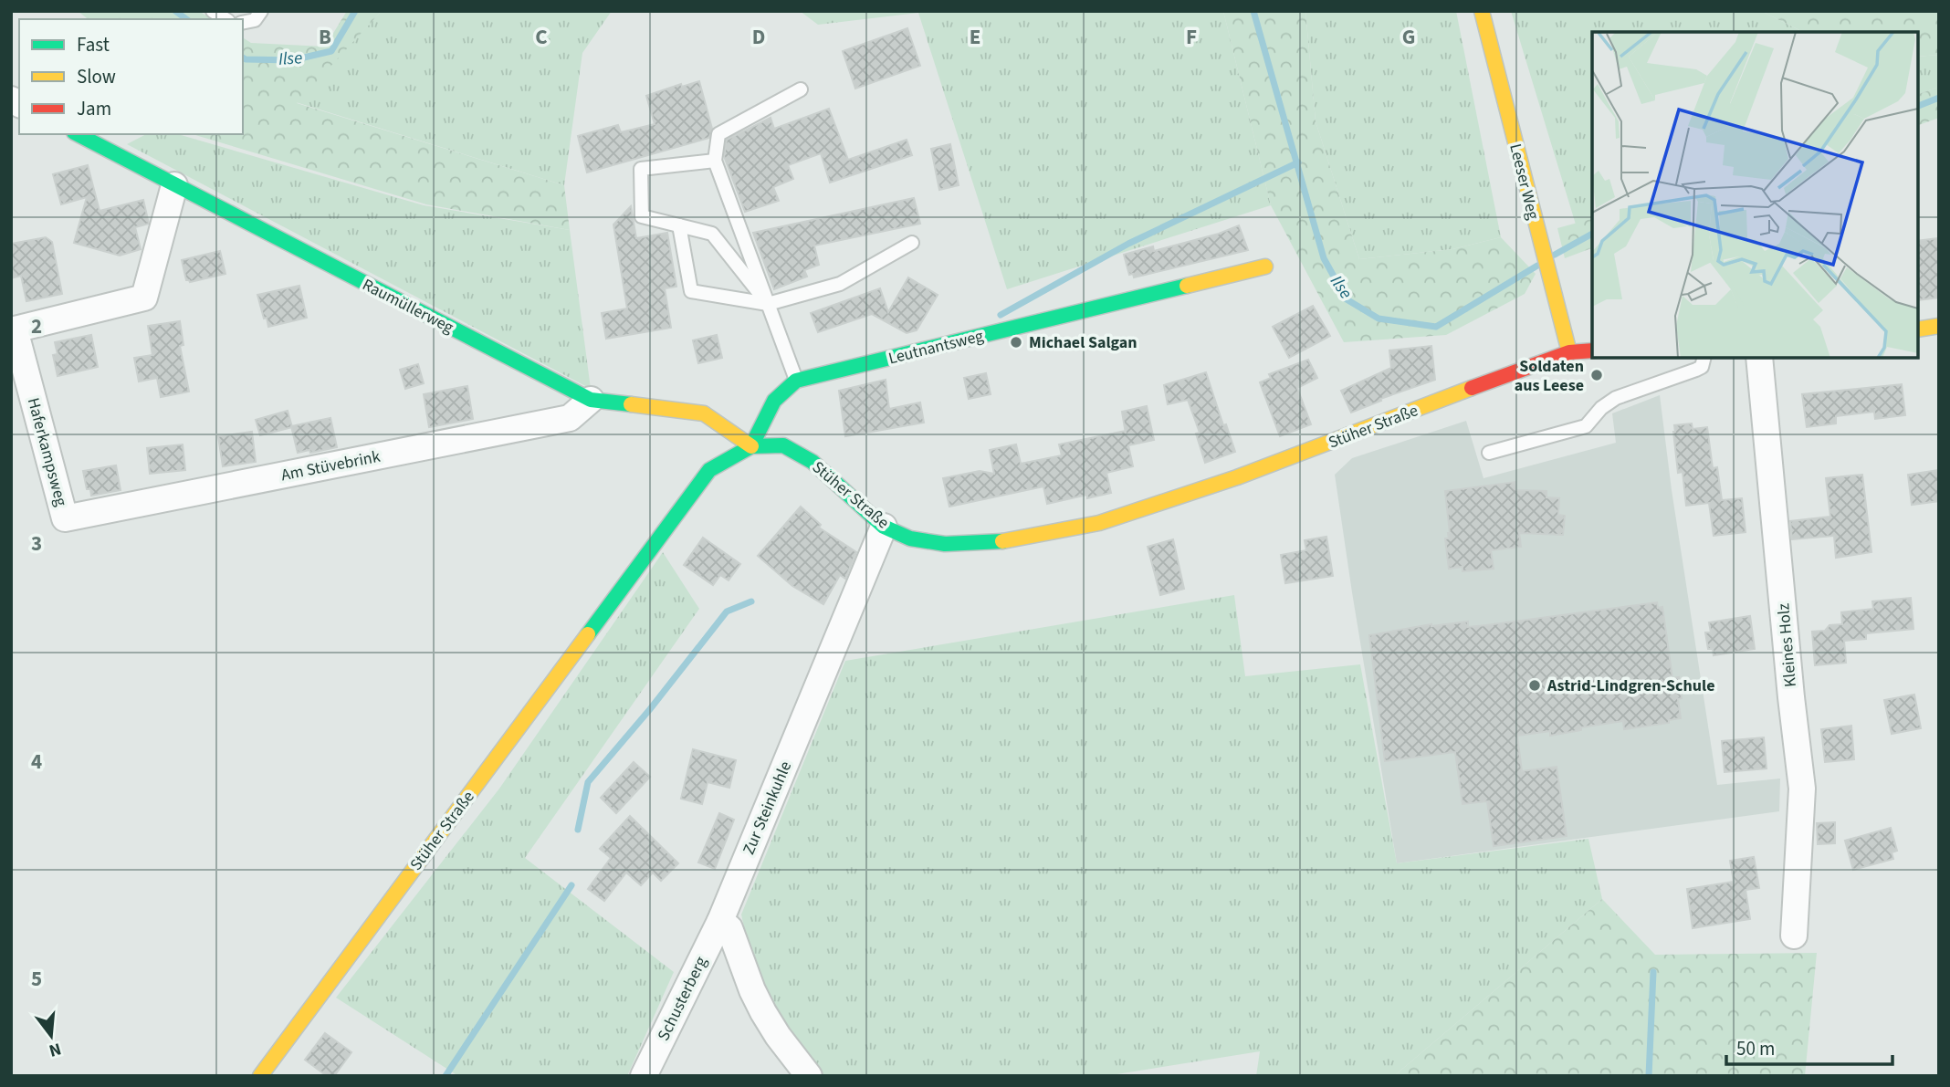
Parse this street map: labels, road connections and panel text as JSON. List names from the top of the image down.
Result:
{
  "streets": {
    "main road": [
      "Leeser Weg",
      "Raumüllerweg",
      "Leutnantsweg",
      "Stüher Straße"
    ],
    "street": [
      "Haferkampsweg",
      "Am Stüvebrink",
      "Kleines Holz",
      "Zur Steinkuhle",
      "Schusterberg"
    ]
  },
  "crossings": [
    ["Leeser Weg", "Stüher Straße"],
    ["Raumüllerweg", "Stüher Straße"],
    ["Raumüllerweg", "Haferkampsweg"],
    ["Raumüllerweg", "Am Stüvebrink"],
    ["Stüher Straße", "Zur Steinkuhle"],
    ["Haferkampsweg", "Am Stüvebrink"],
    ["Zur Steinkuhle", "Schusterberg"]
  ],
  "water": ["Ilse"],
  "places": ["Michael Salgan", "Soldaten aus Leese", "Astrid-Lindgren-Schule"],
  "legend": ["Fast", "Slow", "Jam"],
  "scale_bar": "50 m",
  "north": "bottom",
  "grid": {
    "columns": [
      "B",
      "C",
      "D",
      "E",
      "F",
      "G"
    ],
    "rows": [
      "2",
      "3",
      "4",
      "5"
    ]
  }
}
